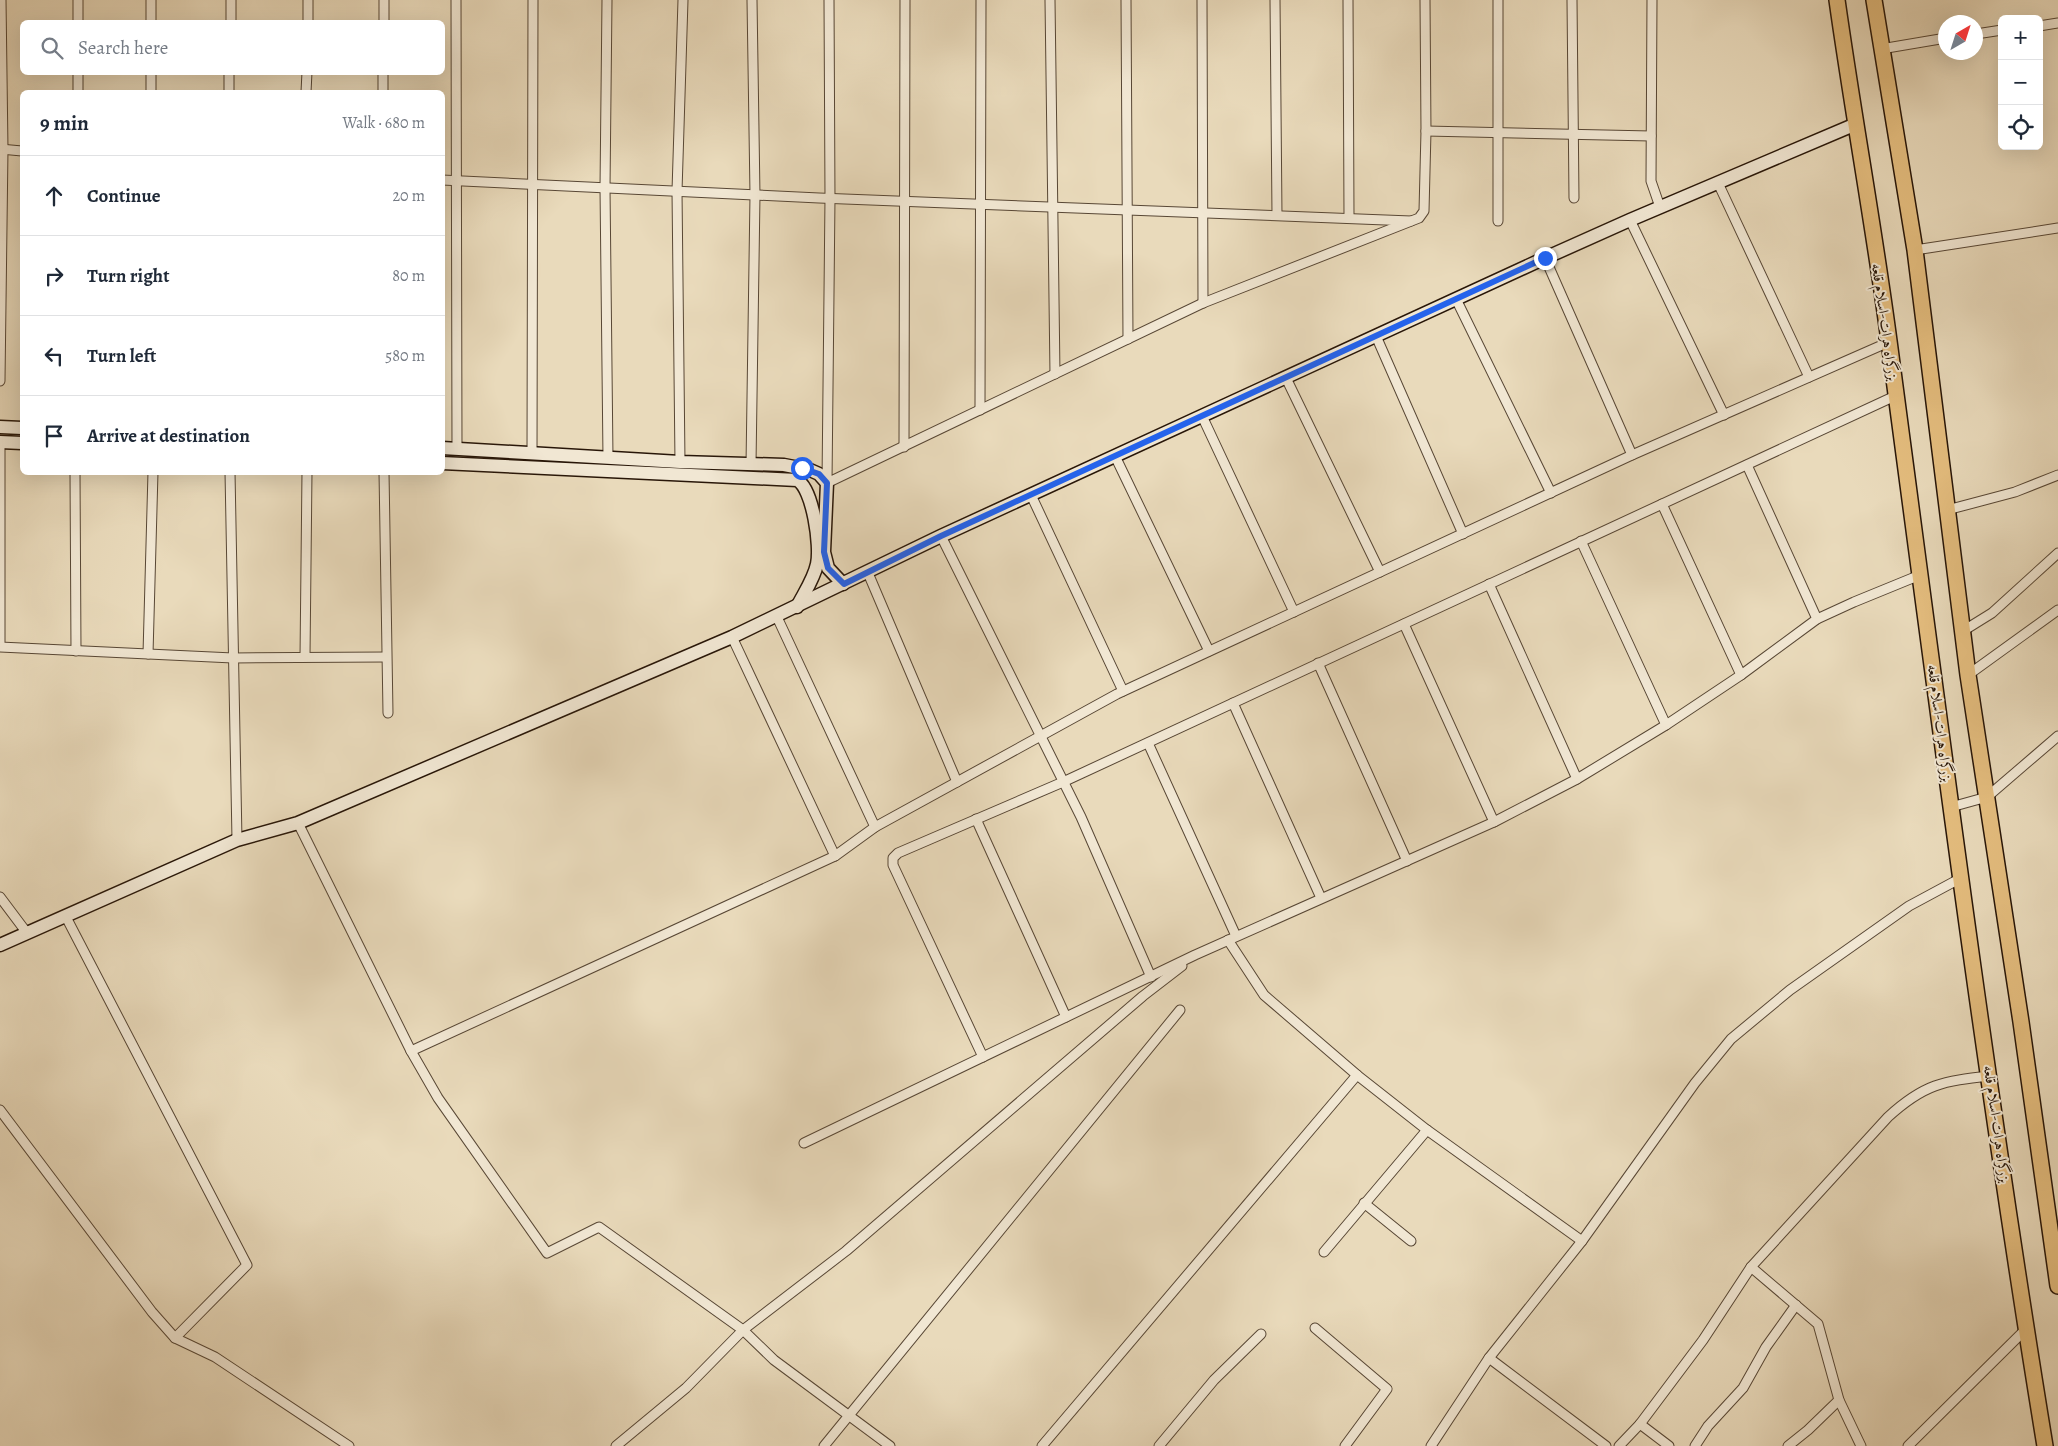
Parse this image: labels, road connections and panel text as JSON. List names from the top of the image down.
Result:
{
  "streets": {
    "highway": ["بزرگراه هرات-اسلام قلعه"]
  },
  "north": "top right",
  "page": {
    "map_buttons": ["+", "−"],
    "search": "Search here",
    "heading": ["9 min", "Walk · 680 m"],
    "list": [
      ["Continue", "20 m"],
      ["Turn right", "80 m"],
      ["Turn left", "580 m"],
      "Arrive at destination"
    ]
  }
}
